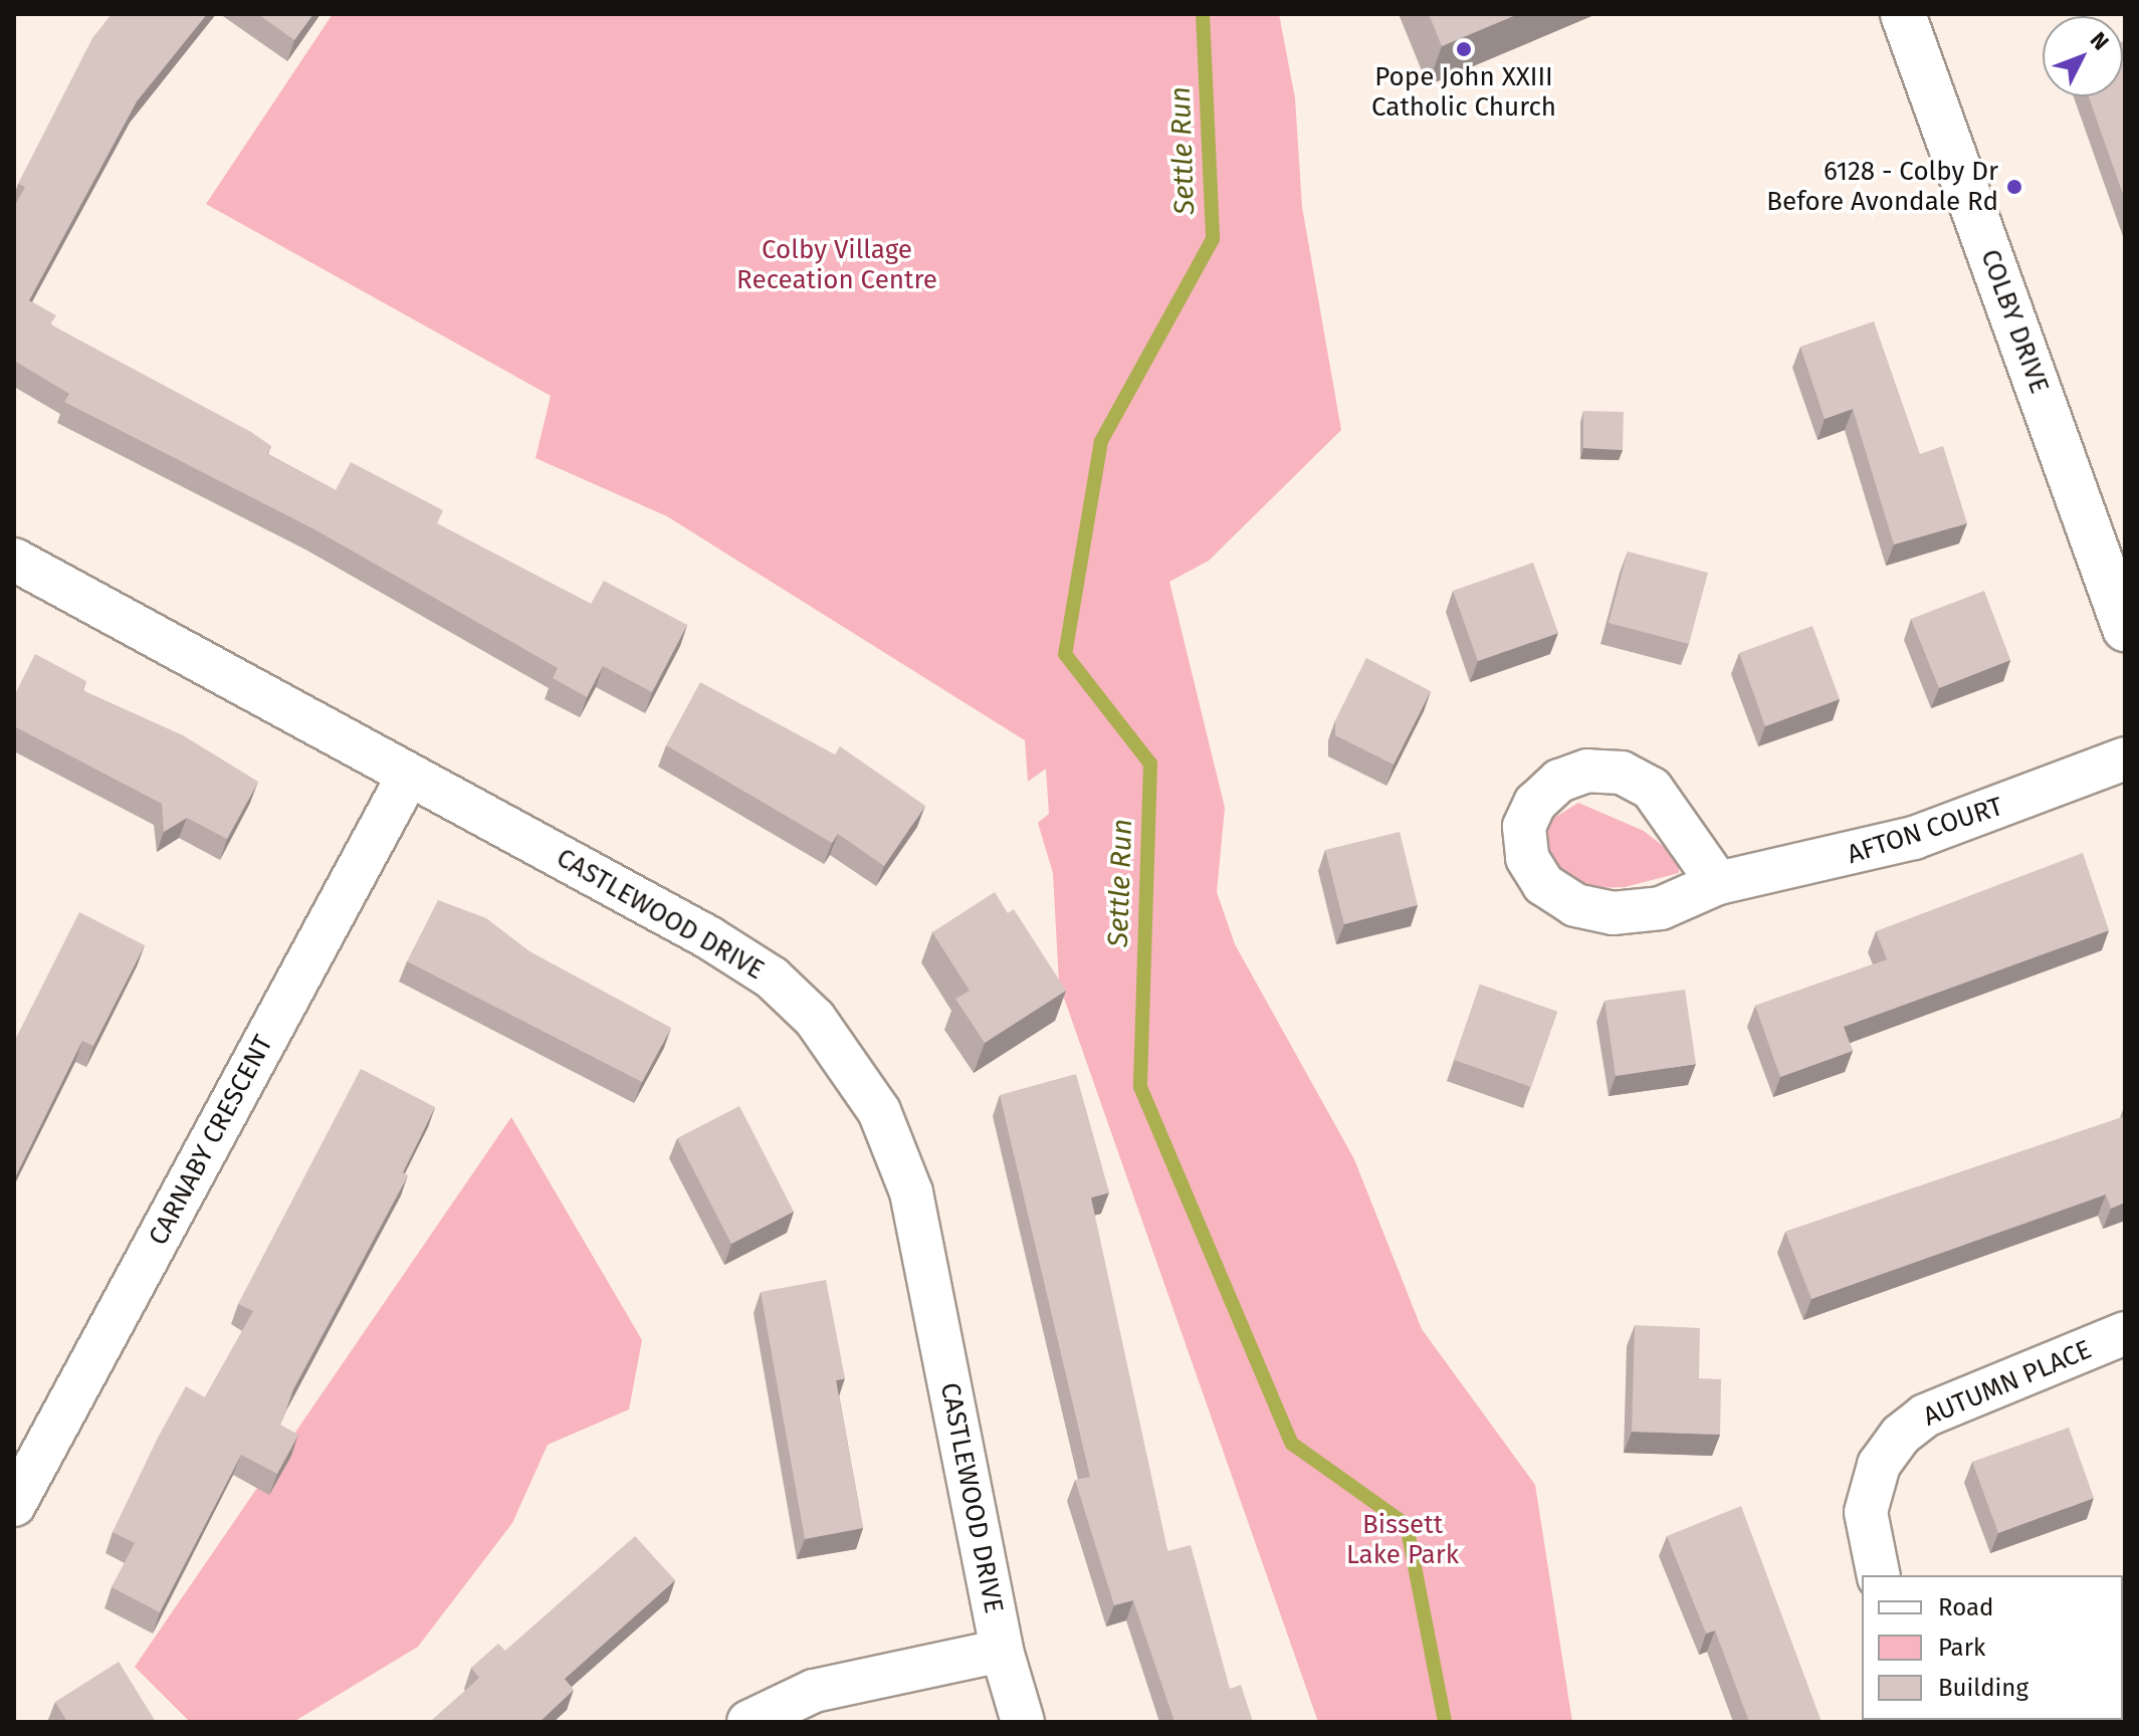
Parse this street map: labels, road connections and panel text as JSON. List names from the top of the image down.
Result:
{
  "streets": {
    "street": [
      "COLBY DRIVE",
      "AFTON COURT",
      "CASTLEWOOD DRIVE",
      "CARNABY CRESCENT",
      "AUTUMN PLACE"
    ]
  },
  "crossings": [
    ["CASTLEWOOD DRIVE", "CARNABY CRESCENT"]
  ],
  "water": ["Settle Run"],
  "parks": ["Colby Village Receation Centre", "Bissett Lake Park"],
  "places": ["Pope John XXIII Catholic Church", "6128 - Colby Dr Before Avondale Rd"],
  "legend": ["Road", "Park", "Building"],
  "north": "top right"
}
